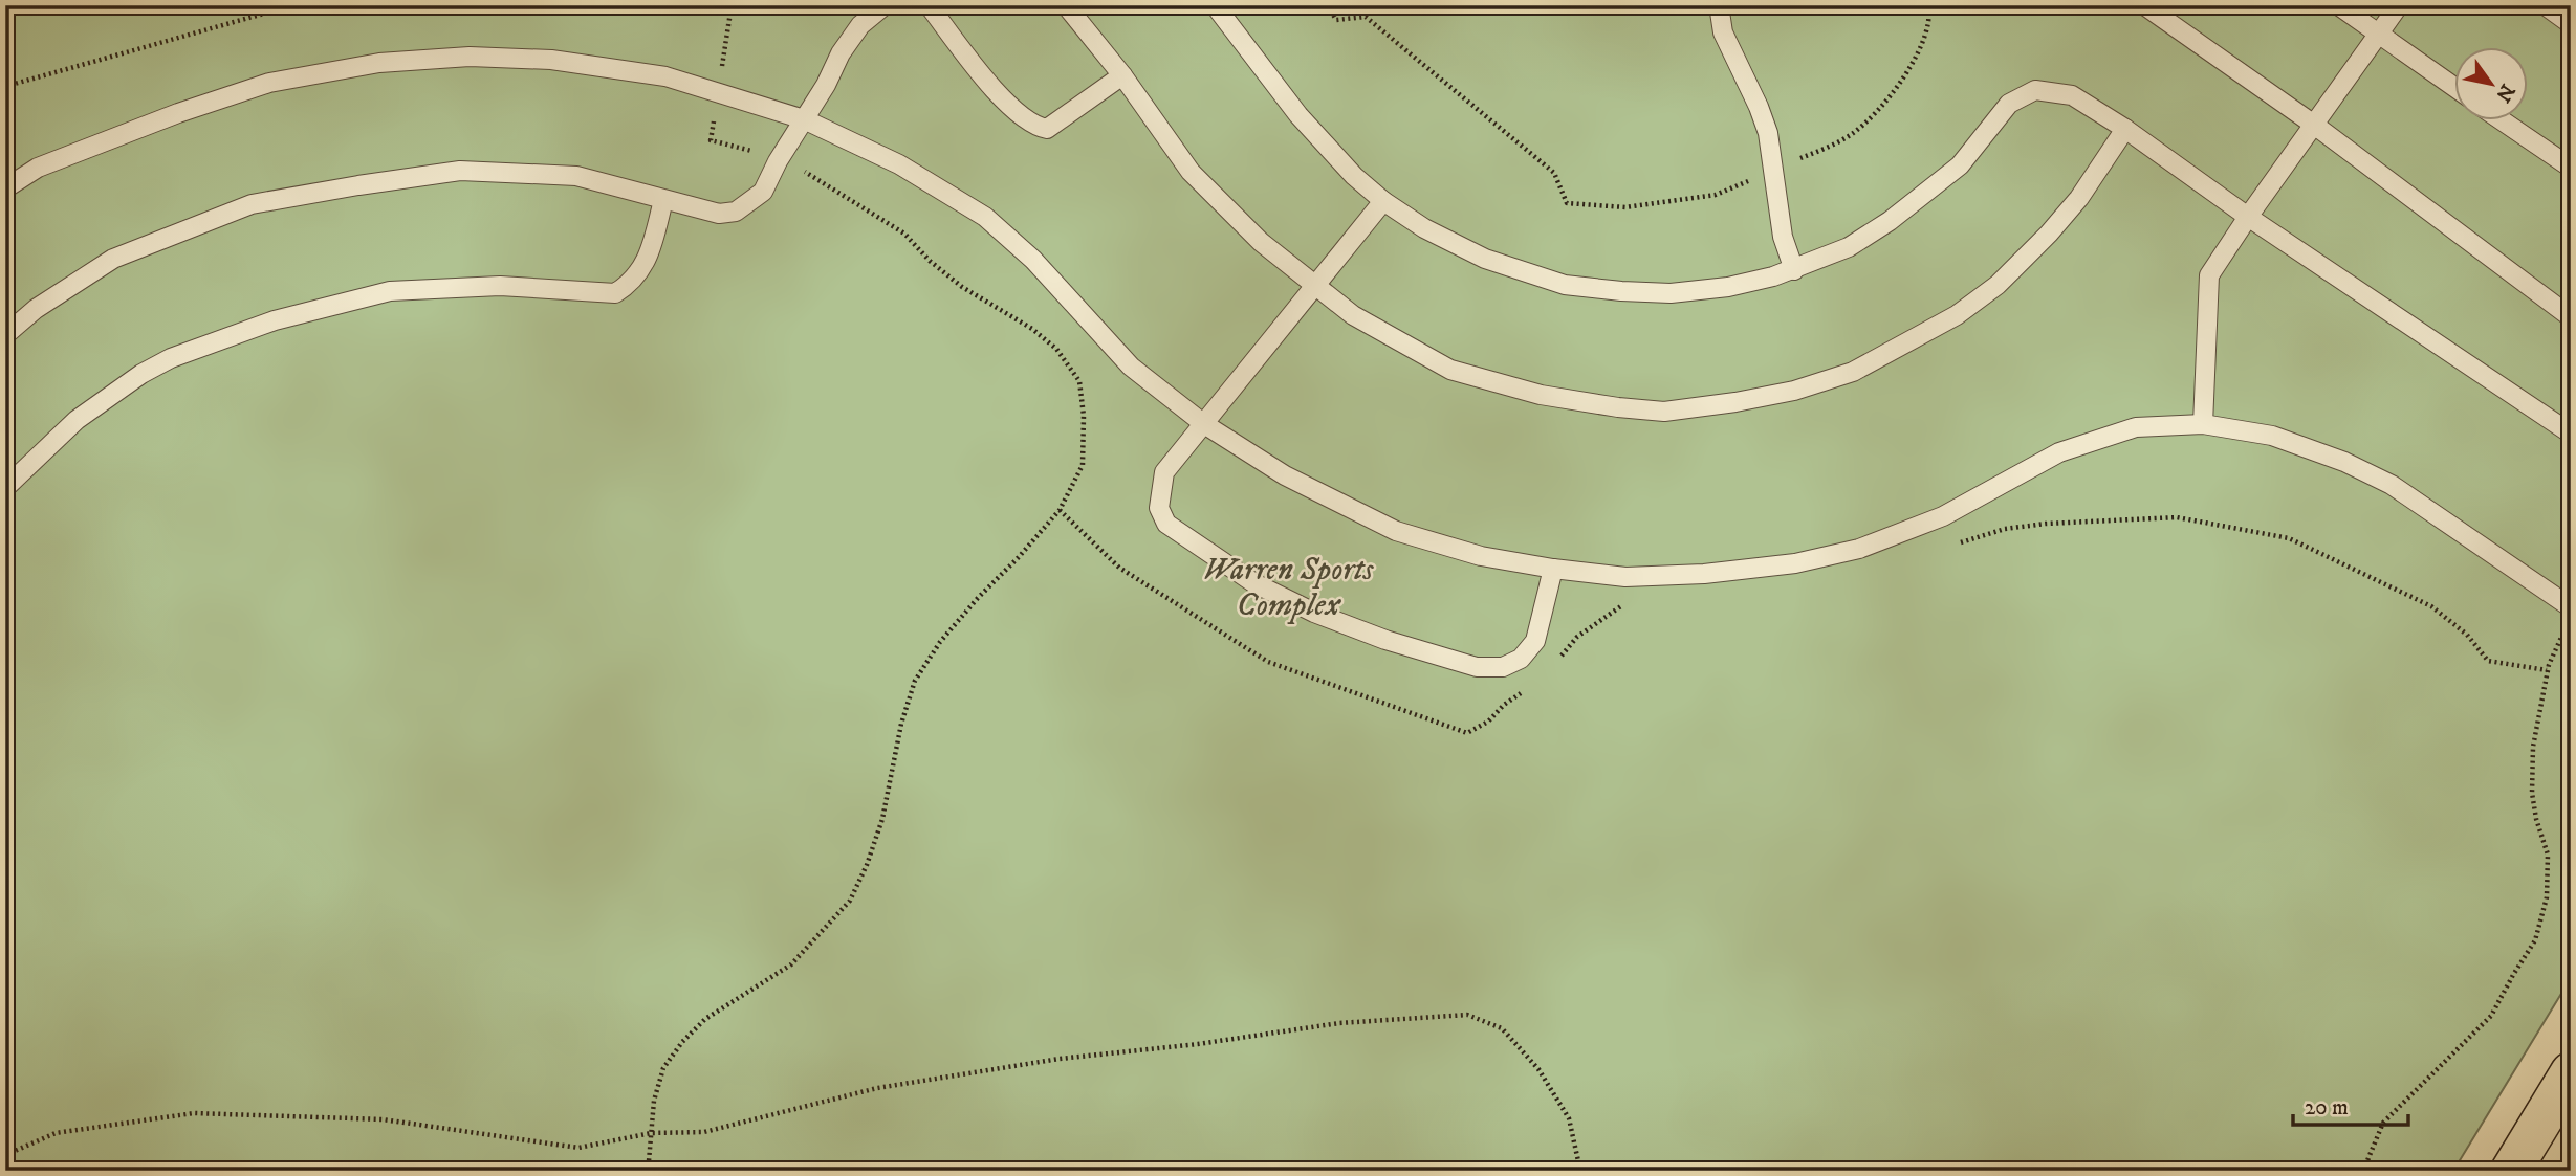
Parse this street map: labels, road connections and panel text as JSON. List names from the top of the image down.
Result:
{
  "parks": ["Warren Sports Complex"],
  "scale_bar": "20 m",
  "north": "bottom right"
}
